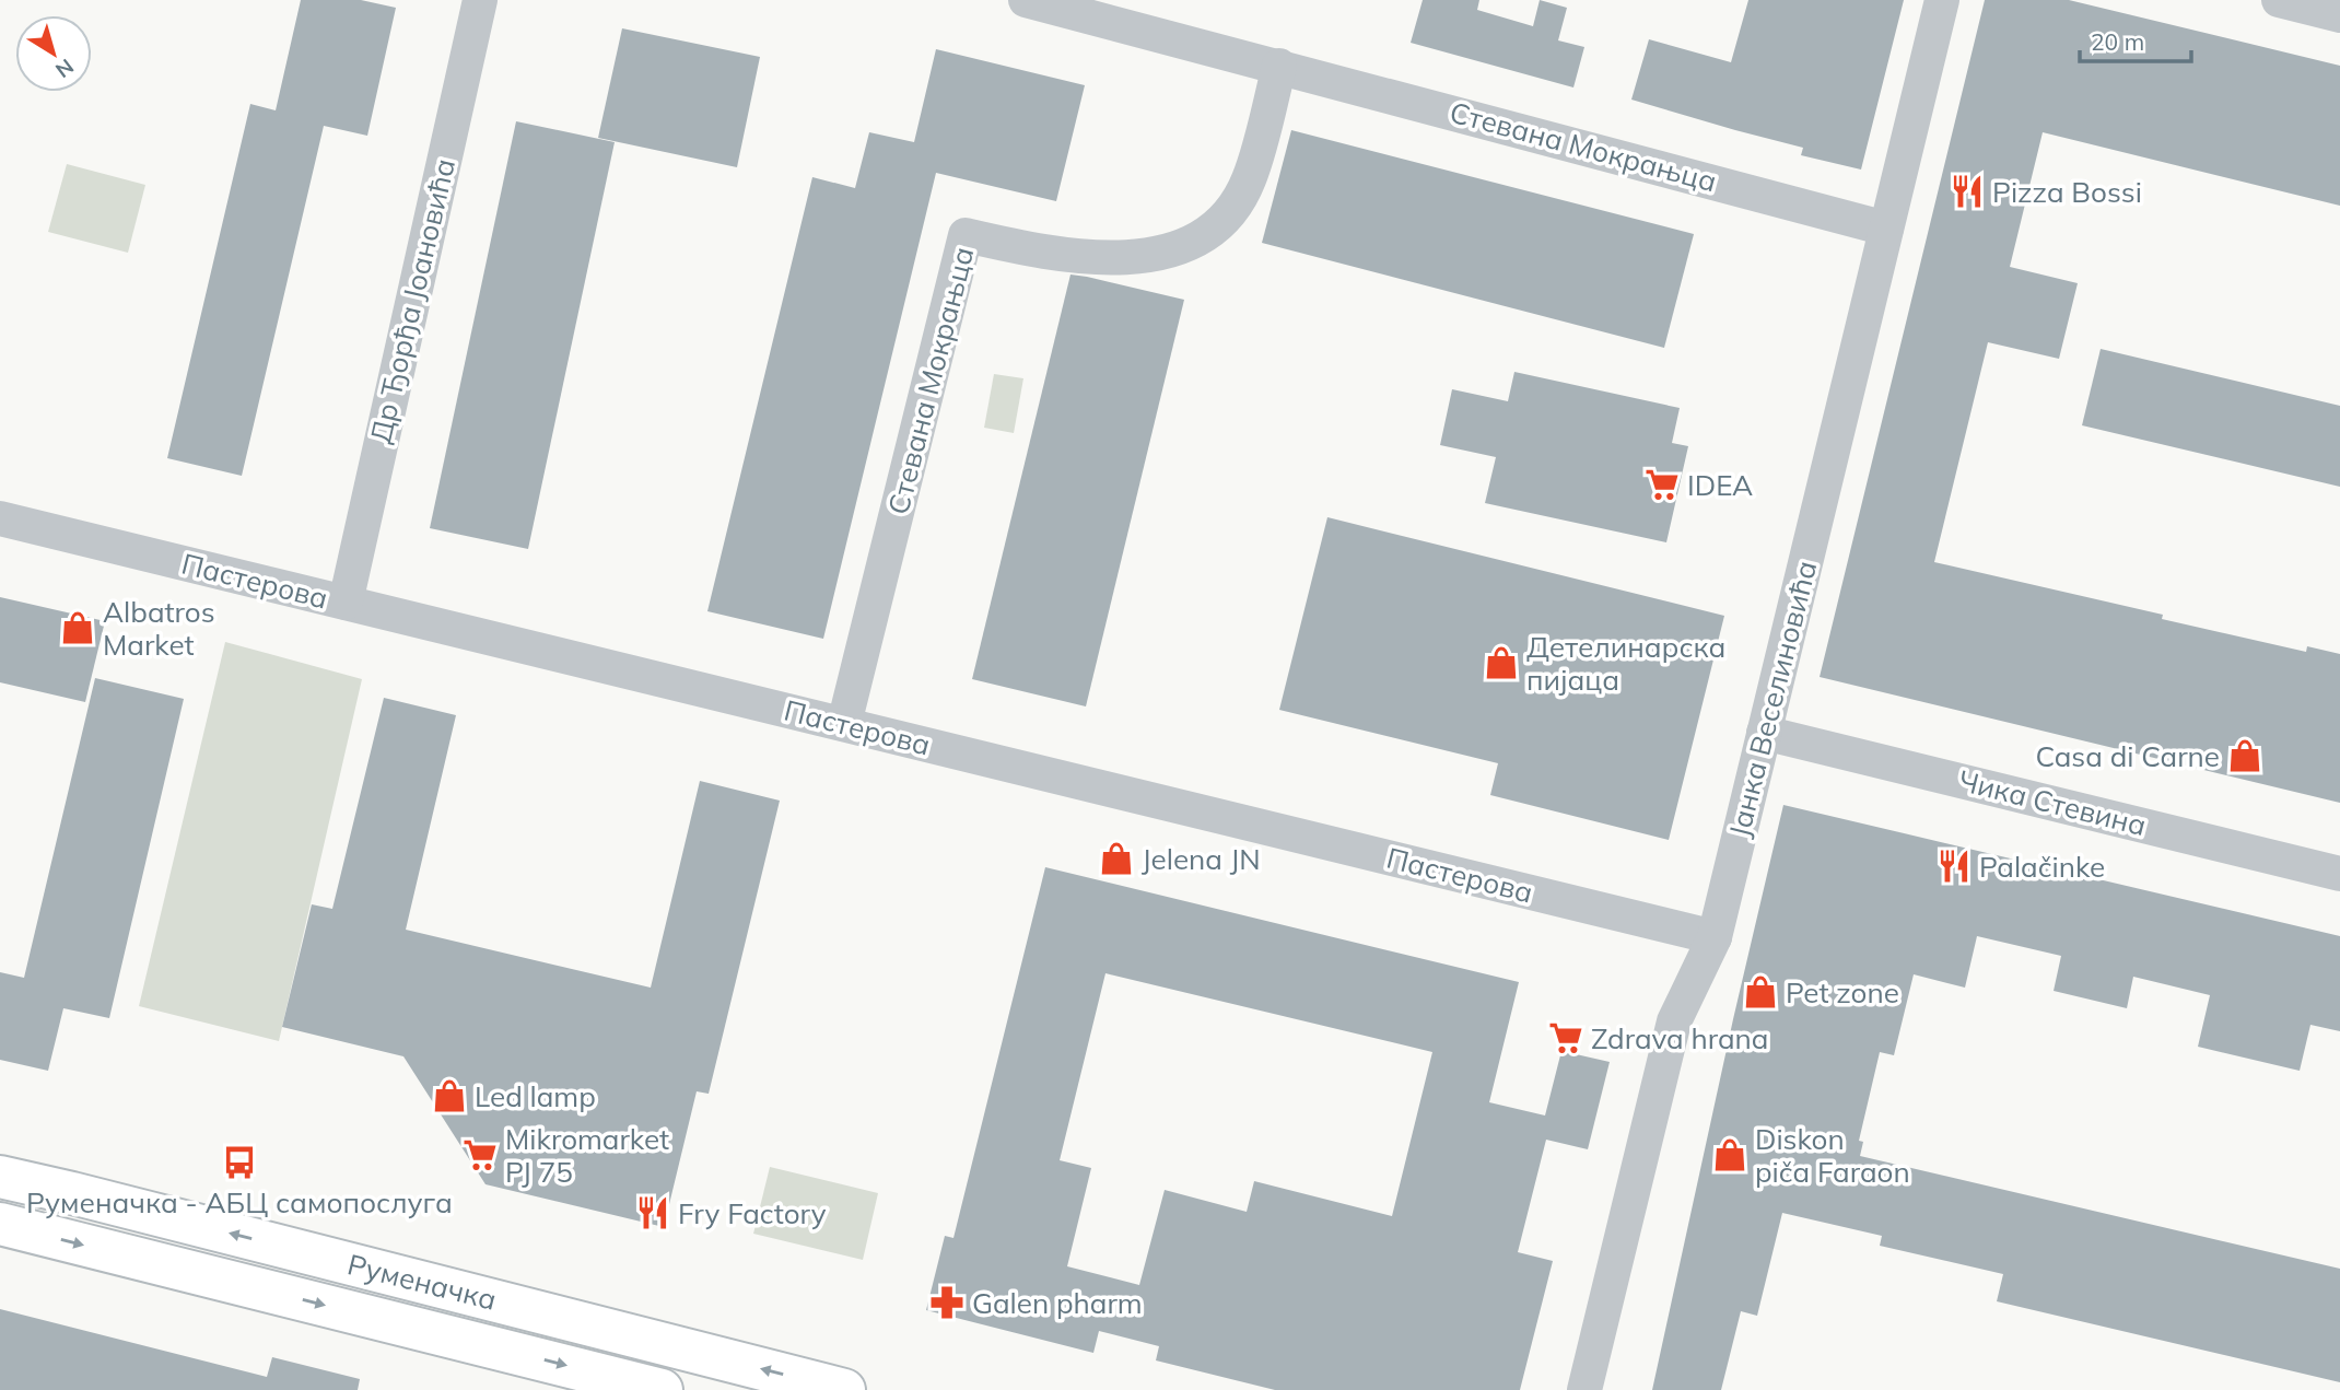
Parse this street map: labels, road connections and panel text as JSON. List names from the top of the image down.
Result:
{
  "streets": {
    "street": [
      "Стевана Мокрањца",
      "Др Ђорђа Јоановића",
      "Пастерова",
      "Јанка Веселиновића",
      "Чика Стевина",
      "Руменачка"
    ]
  },
  "crossings": [
    ["Стевана Мокрањца", "Пастерова"],
    ["Стевана Мокрањца", "Јанка Веселиновића"],
    ["Др Ђорђа Јоановића", "Пастерова"],
    ["Пастерова", "Јанка Веселиновића"],
    ["Јанка Веселиновића", "Чика Стевина"]
  ],
  "places": {
    "restaurant": ["Pizza Bossi", "Palačinke", "Fry Factory"],
    "supermarket": ["IDEA", "Zdrava hrana", "Mikromarket PJ 75"],
    "shop": [
      "Albatros Market",
      "Детелинарска пијаца",
      "Casa di Carne",
      "Jelena JN",
      "Pet zone",
      "Led lamp",
      "Diskon piča Faraon"
    ],
    "bus stop": ["Руменачка - АБЦ самопослуга"],
    "pharmacy": ["Galen pharm"]
  },
  "scale_bar": "20 m",
  "north": "bottom right"
}
